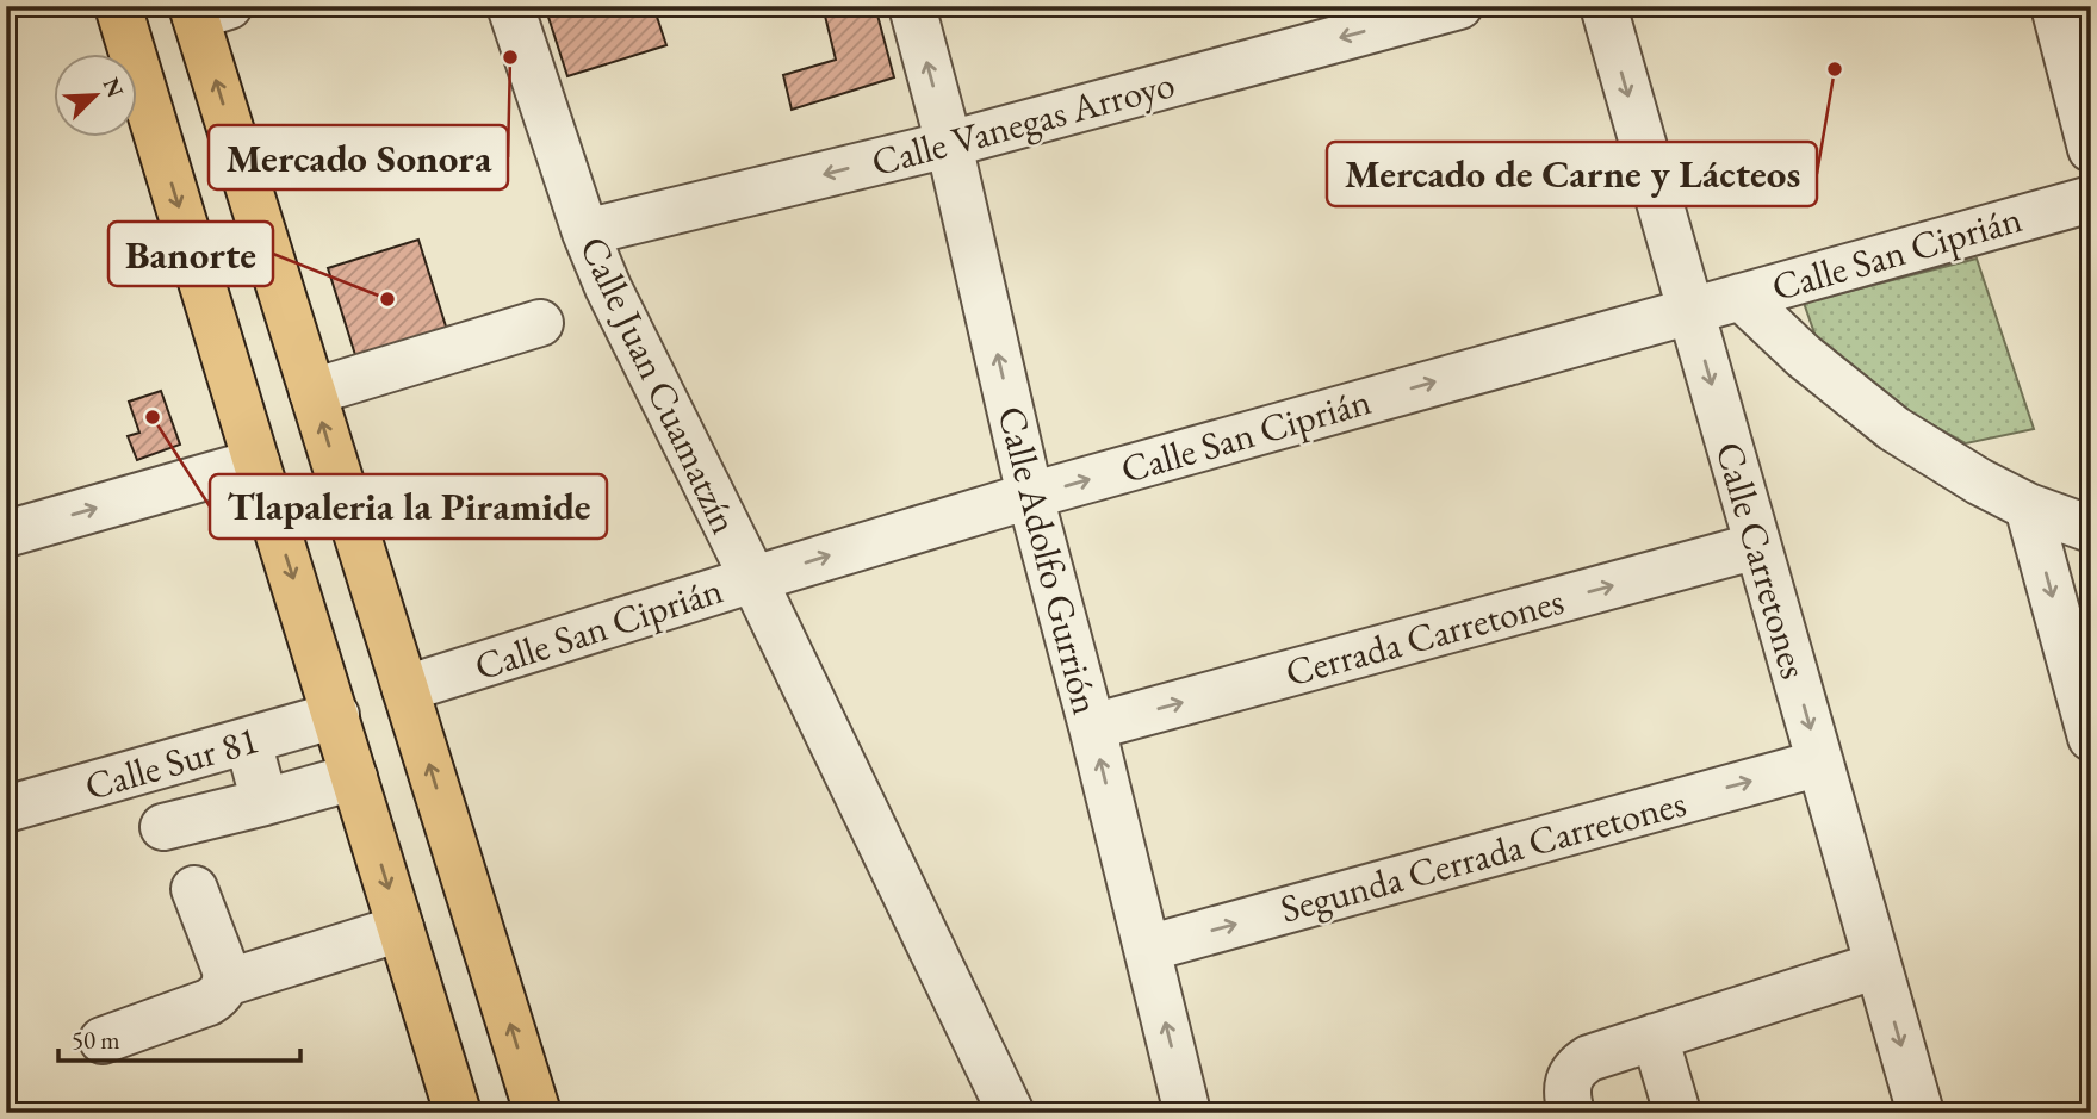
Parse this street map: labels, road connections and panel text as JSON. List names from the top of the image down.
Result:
{
  "streets": {
    "street": [
      "Calle Vanegas Arroyo",
      "Calle San Ciprián",
      "Calle Juan Cuamatzín",
      "Calle Adolfo Gurrión",
      "Calle Carretones",
      "Cerrada Carretones",
      "Calle Sur 81",
      "Segunda Cerrada Carretones"
    ]
  },
  "crossings": [
    ["Calle Vanegas Arroyo", "Calle Juan Cuamatzín"],
    ["Calle Vanegas Arroyo", "Calle Adolfo Gurrión"],
    ["Calle San Ciprián", "Calle Juan Cuamatzín"],
    ["Calle San Ciprián", "Calle Adolfo Gurrión"],
    ["Calle San Ciprián", "Calle Carretones"],
    ["Calle Adolfo Gurrión", "Cerrada Carretones"],
    ["Calle Adolfo Gurrión", "Segunda Cerrada Carretones"],
    ["Calle Carretones", "Cerrada Carretones"],
    ["Calle Carretones", "Segunda Cerrada Carretones"]
  ],
  "one_way": [
    "Calle Vanegas Arroyo",
    "Calle San Ciprián",
    "Calle Adolfo Gurrión",
    "Calle Carretones",
    "Cerrada Carretones"
  ],
  "places": [
    "Mercado Sonora",
    "Mercado de Carne y Lácteos",
    "Banorte",
    "Tlapaleria la Piramide"
  ],
  "scale_bar": "50 m",
  "north": "top right"
}
